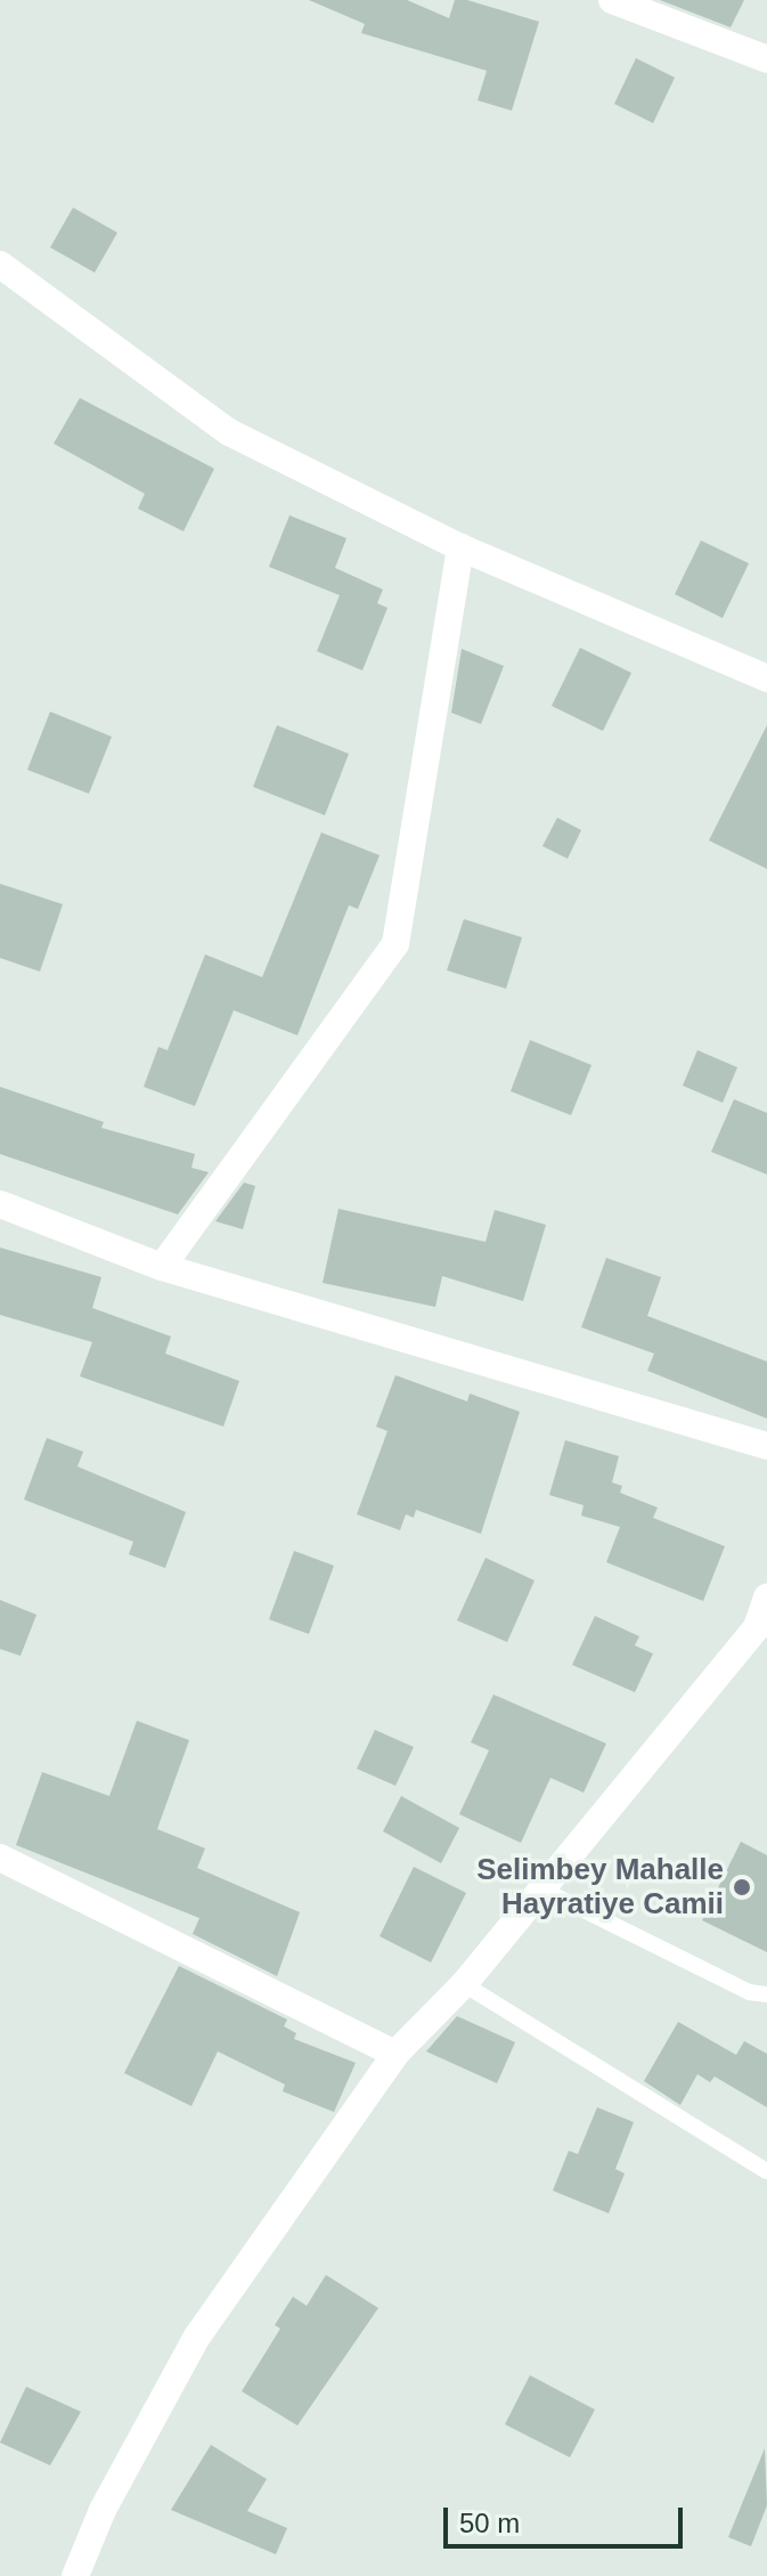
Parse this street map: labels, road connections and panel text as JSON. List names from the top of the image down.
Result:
{
  "places": ["Selimbey Mahalle Hayratiye Camii"],
  "scale_bar": "50 m"
}
